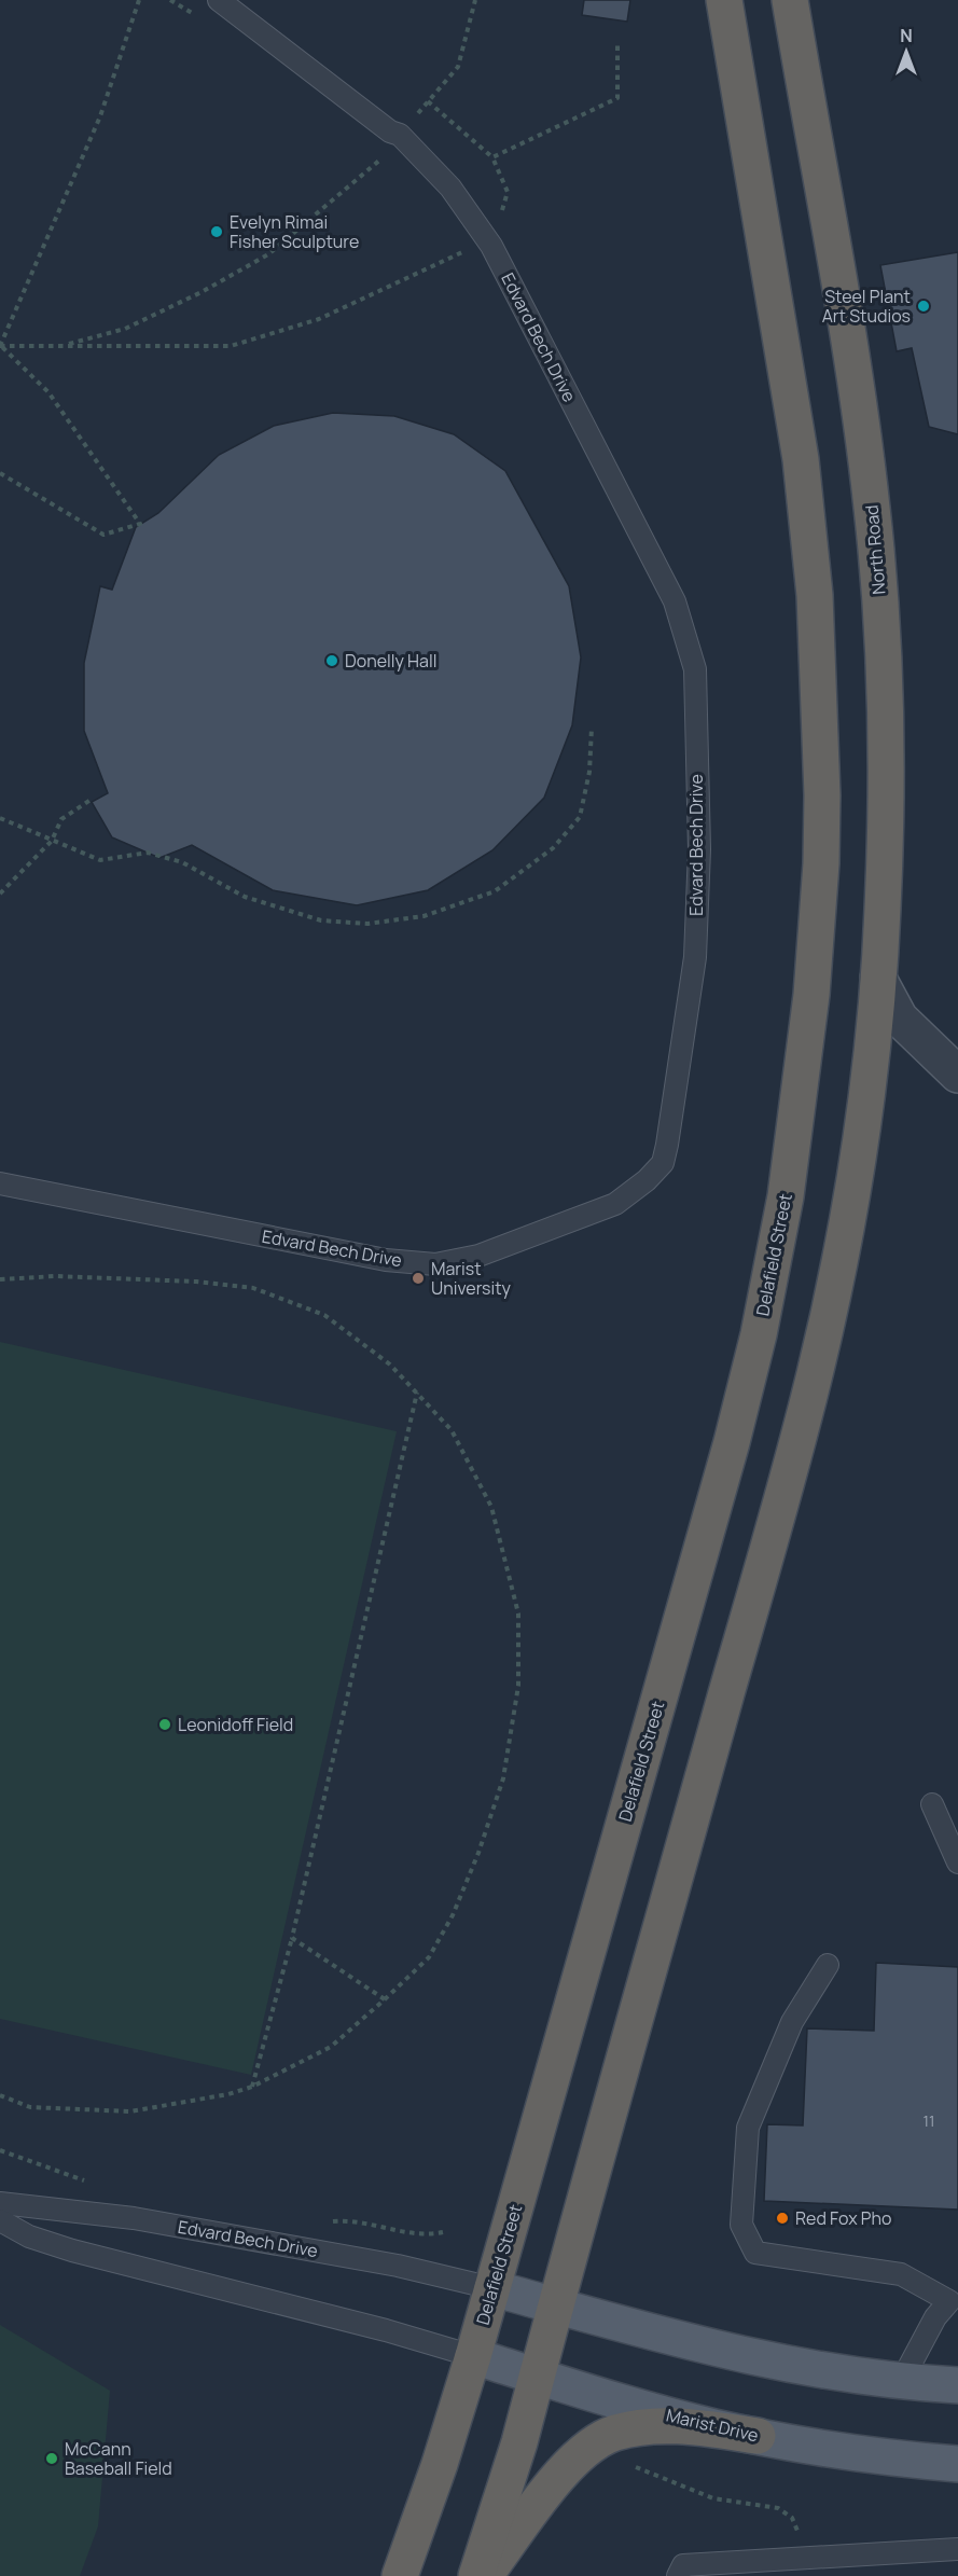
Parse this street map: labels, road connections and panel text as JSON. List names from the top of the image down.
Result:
{
  "streets": {
    "highway": ["North Road", "Delafield Street"],
    "main road": ["Marist Drive"],
    "lane": ["Edvard Bech Drive"]
  },
  "crossings": [
    ["Edvard Bech Drive", "Delafield Street"],
    ["Delafield Street", "Marist Drive"]
  ],
  "places": [
    "Evelyn Rimai Fisher Sculpture",
    "Steel Plant Art Studios",
    "Donelly Hall",
    "Marist University",
    "Leonidoff Field",
    "Red Fox Pho",
    "McCann Baseball Field"
  ],
  "house_numbers": ["11"],
  "north": "top"
}
